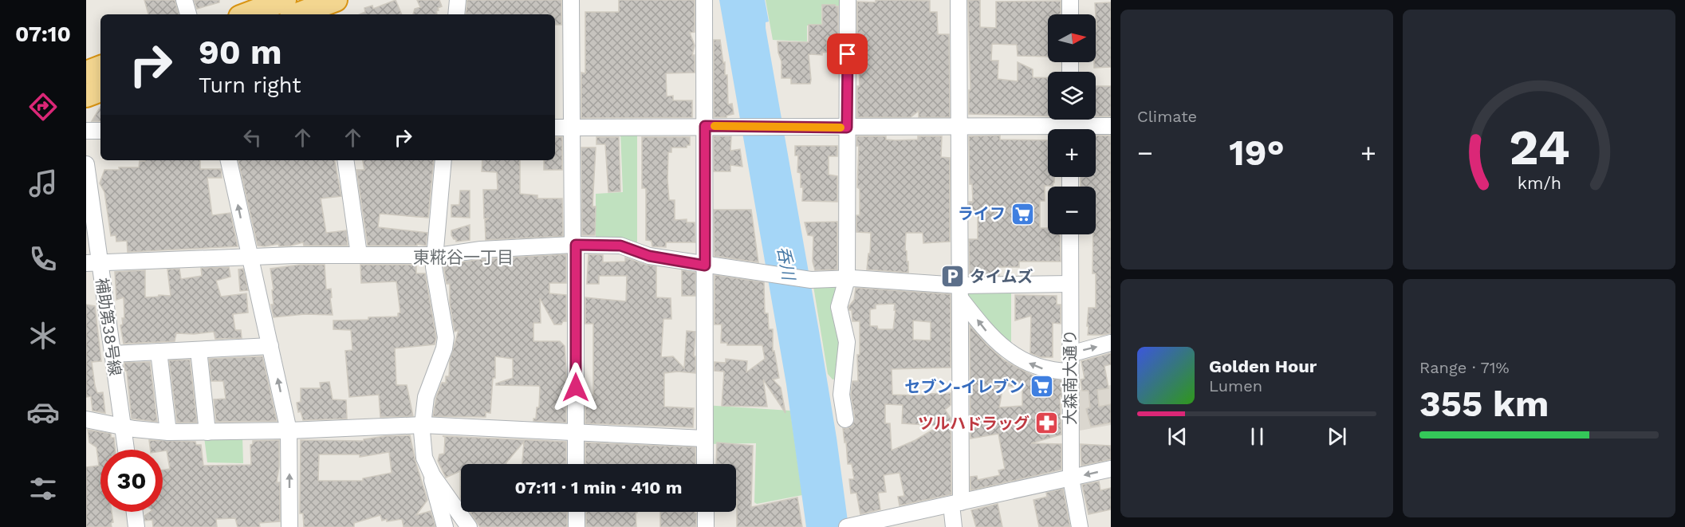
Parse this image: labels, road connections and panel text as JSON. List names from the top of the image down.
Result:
{
  "streets": {
    "street": ["補助第38号線", "大森南大通り"]
  },
  "districts": ["東糀谷一丁目"],
  "water": ["呑川"],
  "places": {
    "supermarket": ["ライフ", "セブン-イレブン"],
    "parking": ["タイムズ"],
    "pharmacy": ["ツルハドラッグ"]
  },
  "north": "right",
  "page": {
    "tabs": "07:10",
    "tile": [
      "Climate",
      ["Range · 71%", "355 km"]
    ],
    "map_buttons": ["+", "−"],
    "turn": ["90 m", "Turn right"],
    "heat": ["−", "19°", "+"],
    "song": ["Golden Hour", "Lumen"],
    "limit": "30",
    "trip": "07:11 · 1 min · 410 m",
    "gauge": ["24", "km/h"]
  }
}
